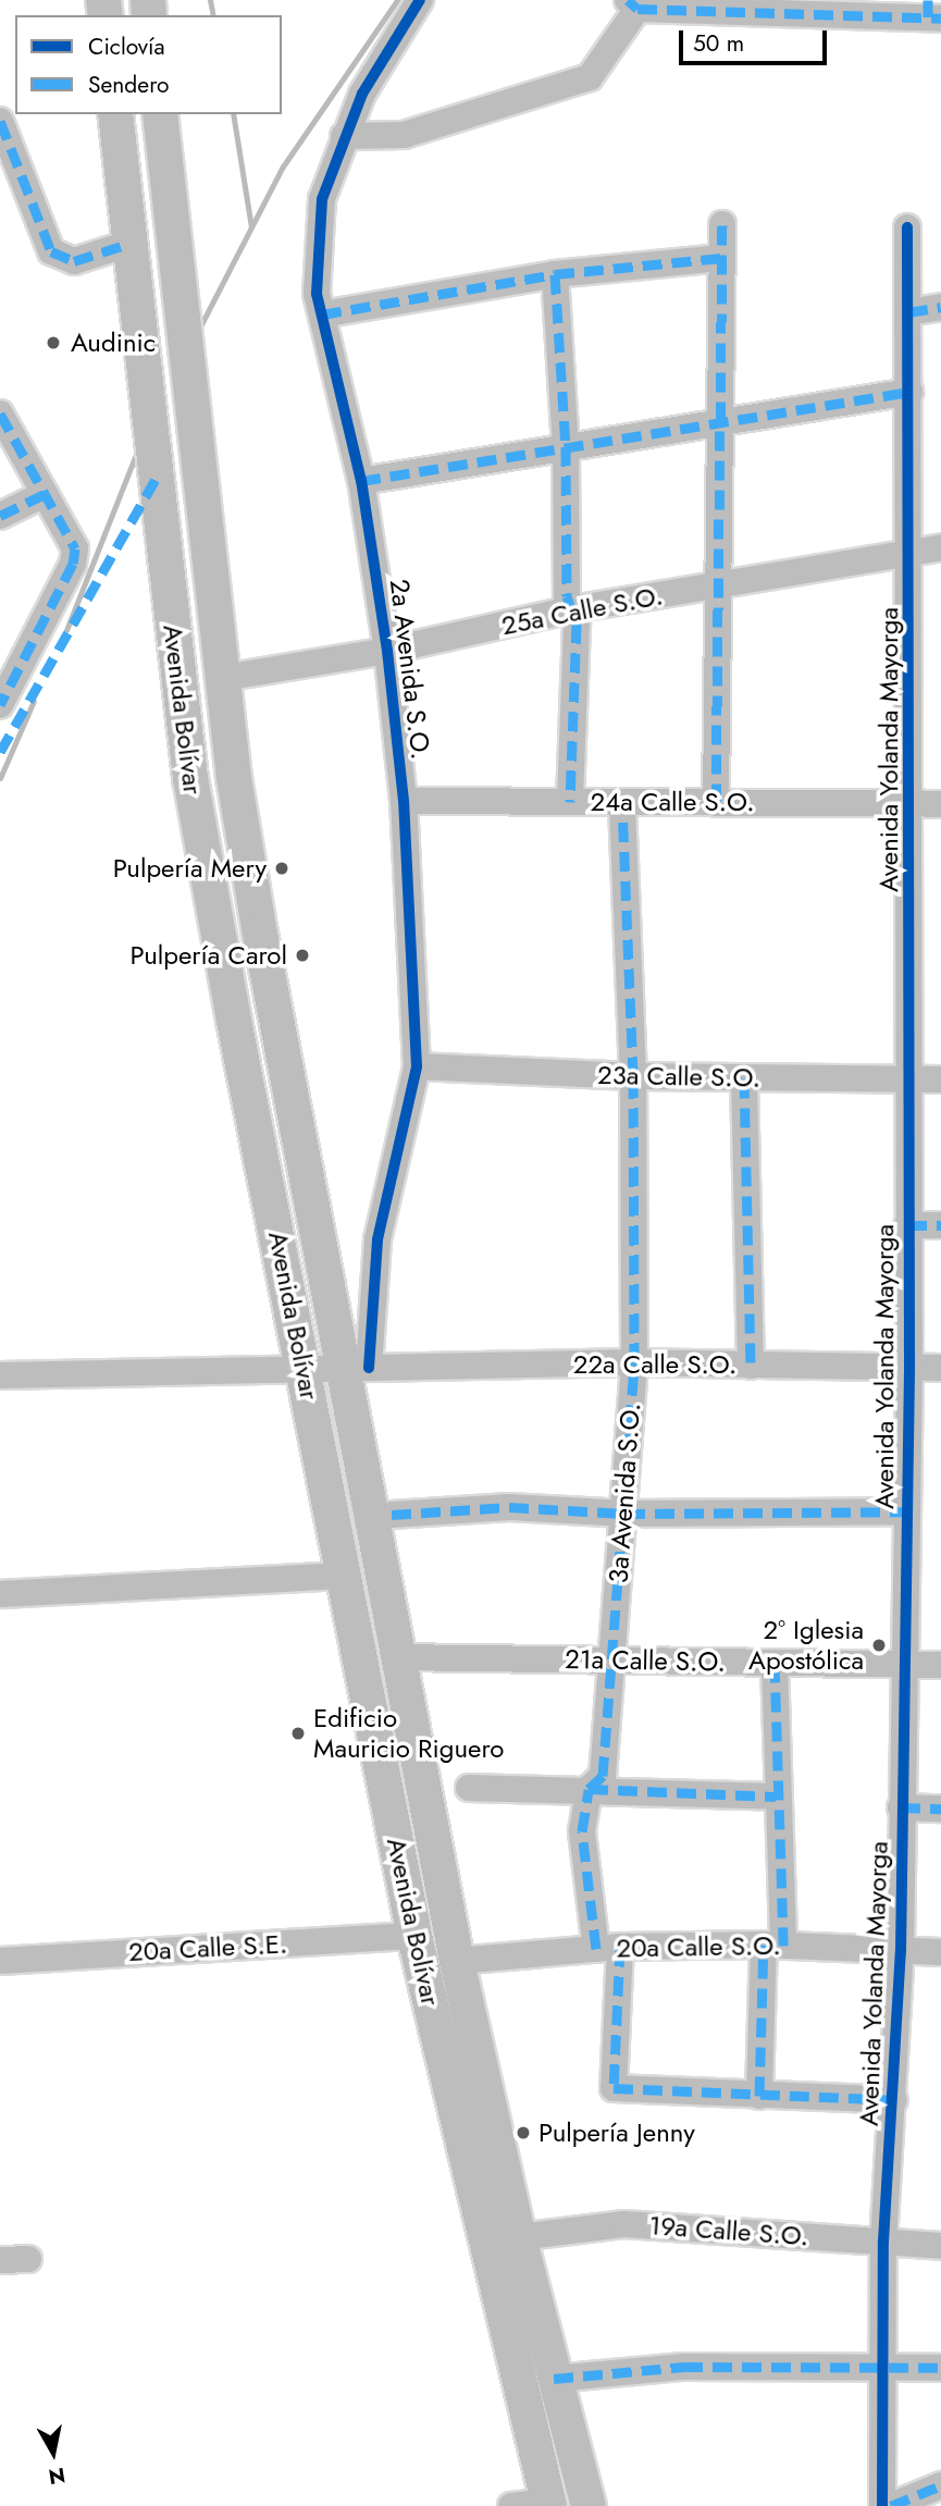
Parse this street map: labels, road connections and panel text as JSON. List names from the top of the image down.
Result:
{
  "streets": {
    "main road": ["Avenida Bolívar"],
    "street": [
      "25a Calle S.O.",
      "2a Avenida S.O.",
      "Avenida Yolanda Mayorga",
      "24a Calle S.O.",
      "23a Calle S.O.",
      "22a Calle S.O.",
      "3a Avenida S.O.",
      "21a Calle S.O.",
      "20a Calle S.O.",
      "20a Calle S.E.",
      "19a Calle S.O."
    ]
  },
  "crossings": [
    ["25a Calle S.O.", "2a Avenida S.O."],
    ["25a Calle S.O.", "Avenida Bolívar"],
    ["25a Calle S.O.", "Avenida Yolanda Mayorga"],
    ["2a Avenida S.O.", "Avenida Bolívar"],
    ["2a Avenida S.O.", "24a Calle S.O."],
    ["2a Avenida S.O.", "23a Calle S.O."],
    ["2a Avenida S.O.", "22a Calle S.O."],
    ["Avenida Bolívar", "22a Calle S.O."],
    ["Avenida Bolívar", "21a Calle S.O."],
    ["Avenida Bolívar", "20a Calle S.O."],
    ["Avenida Bolívar", "20a Calle S.E."],
    ["Avenida Bolívar", "19a Calle S.O."],
    ["Avenida Yolanda Mayorga", "24a Calle S.O."],
    ["Avenida Yolanda Mayorga", "23a Calle S.O."],
    ["Avenida Yolanda Mayorga", "22a Calle S.O."],
    ["Avenida Yolanda Mayorga", "21a Calle S.O."],
    ["Avenida Yolanda Mayorga", "20a Calle S.O."],
    ["Avenida Yolanda Mayorga", "19a Calle S.O."],
    ["24a Calle S.O.", "3a Avenida S.O."],
    ["23a Calle S.O.", "3a Avenida S.O."],
    ["22a Calle S.O.", "3a Avenida S.O."],
    ["3a Avenida S.O.", "21a Calle S.O."],
    ["3a Avenida S.O.", "20a Calle S.O."]
  ],
  "places": [
    "Audinic",
    "Pulpería Mery",
    "Pulpería Carol",
    "2° Iglesia Apostólica",
    "Edificio Mauricio Riguero",
    "Pulpería Jenny"
  ],
  "legend": ["Ciclovía", "Sendero"],
  "scale_bar": "50 m",
  "north": "bottom"
}
